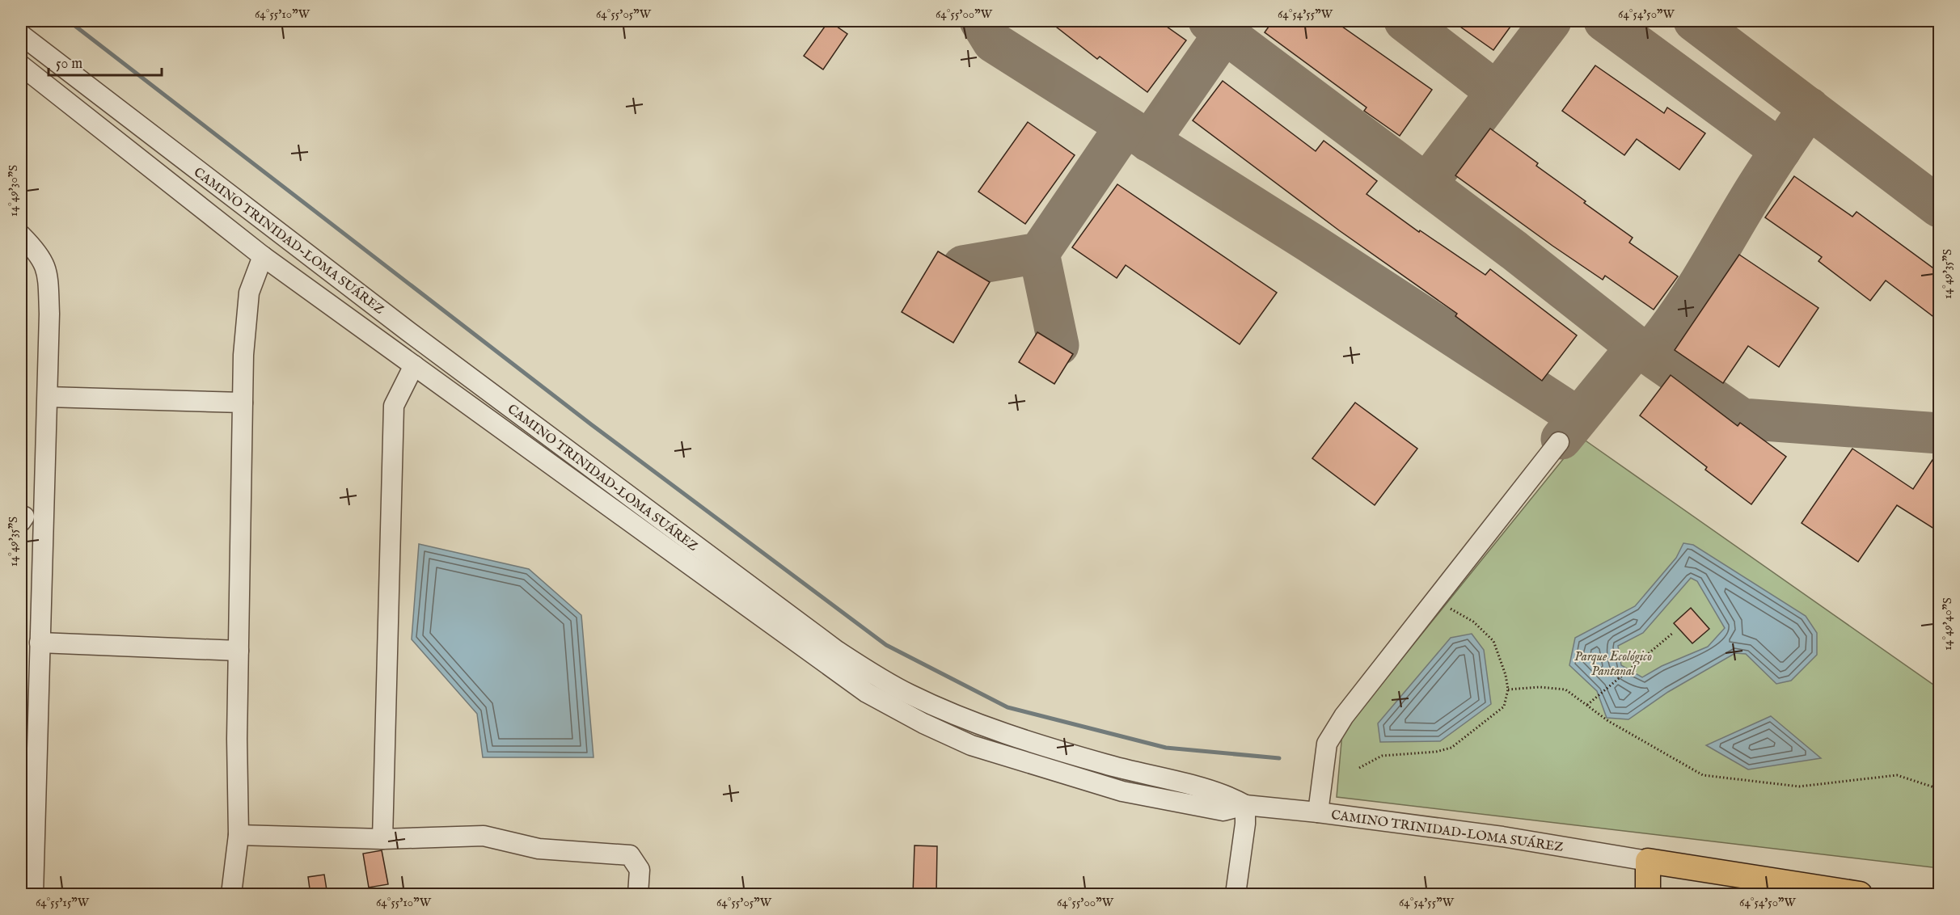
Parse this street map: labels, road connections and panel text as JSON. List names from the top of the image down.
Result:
{
  "streets": {
    "street": ["CAMINO TRINIDAD-LOMA SUÁREZ"]
  },
  "parks": ["Parque Ecológico Pantanal"],
  "scale_bar": "50 m",
  "coordinates": [
    "64°55'10\"W",
    "64°55'05\"W",
    "64°55'00\"W",
    "64°54'55\"W",
    "64°54'50\"W",
    "14°49'30\"S",
    "14°49'35\"S",
    "14°49'40\"S",
    "64°55'15\"W"
  ]
}
